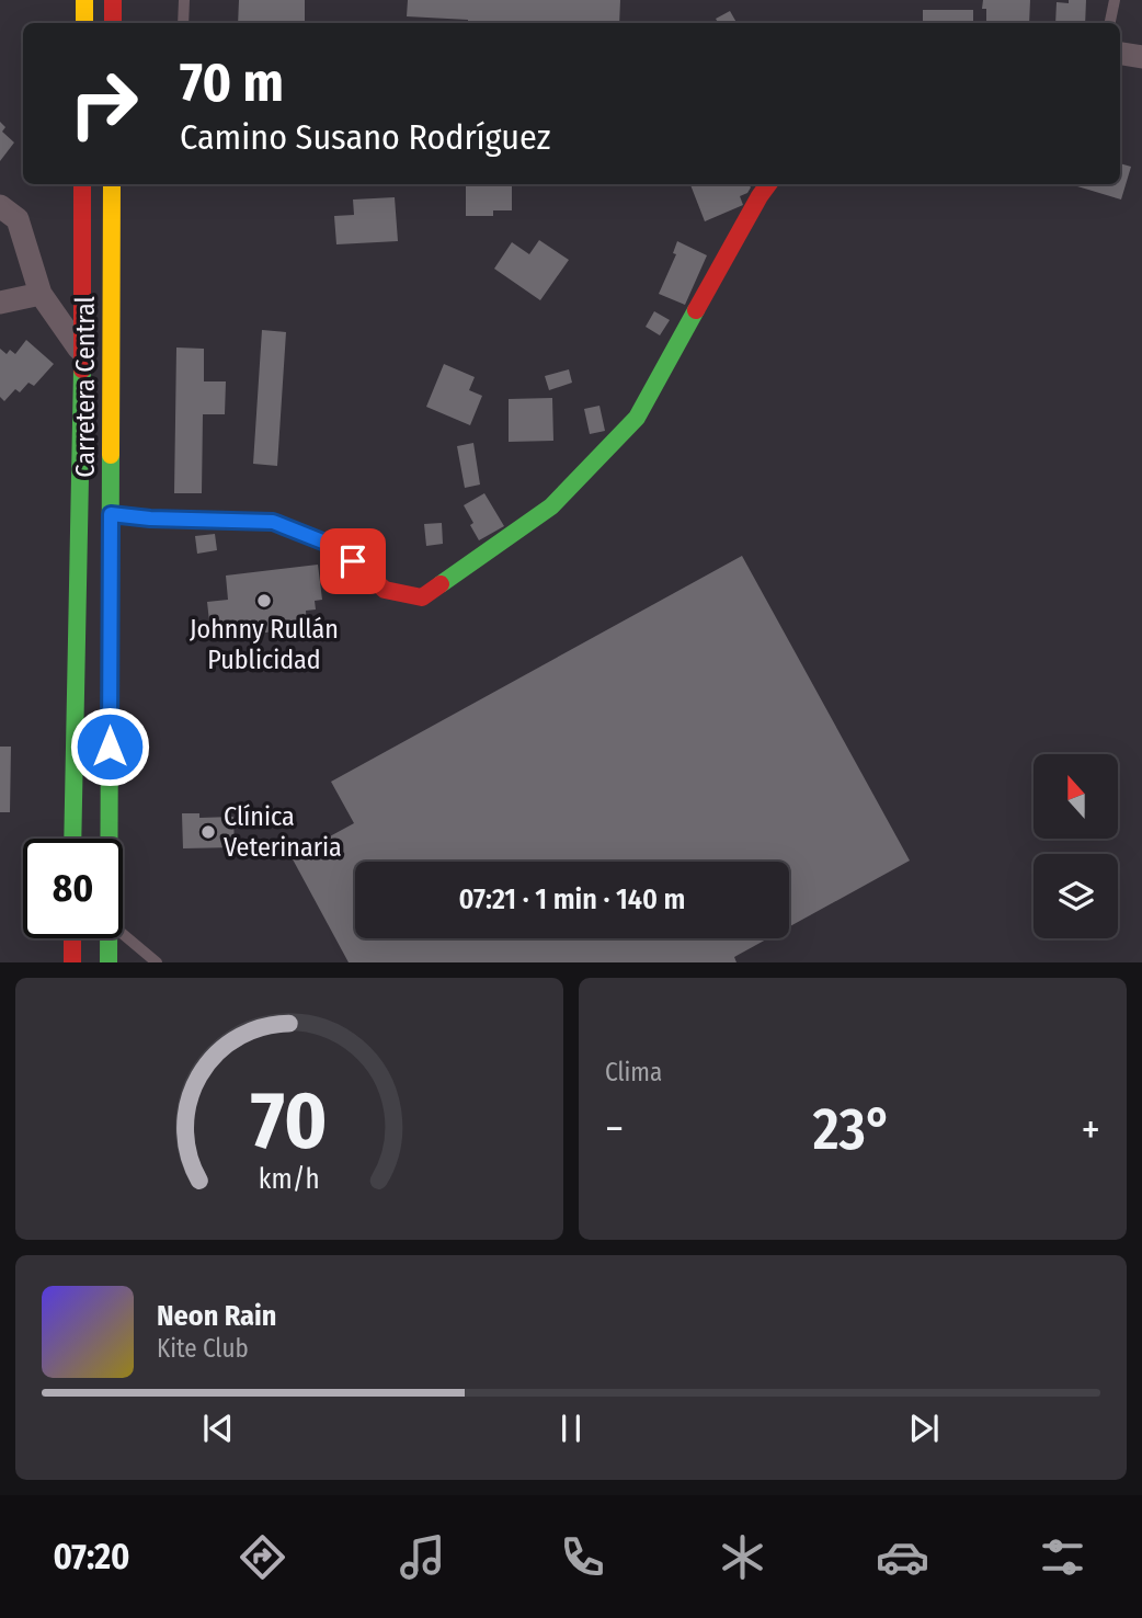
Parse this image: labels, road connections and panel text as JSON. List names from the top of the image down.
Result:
{
  "streets": {
    "main road": ["Carretera Central"]
  },
  "places": ["Johnny Rullán Publicidad", "Clínica Veterinaria"],
  "north": "top",
  "page": {
    "turn": ["70 m", "Camino Susano Rodríguez"],
    "limit": "80",
    "trip": "07:21 · 1 min · 140 m",
    "tile": "Clima",
    "heat": ["−", "23°", "+"],
    "song": ["Neon Rain", "Kite Club"],
    "tabs": "07:20",
    "gauge": ["70", "km/h"]
  }
}
